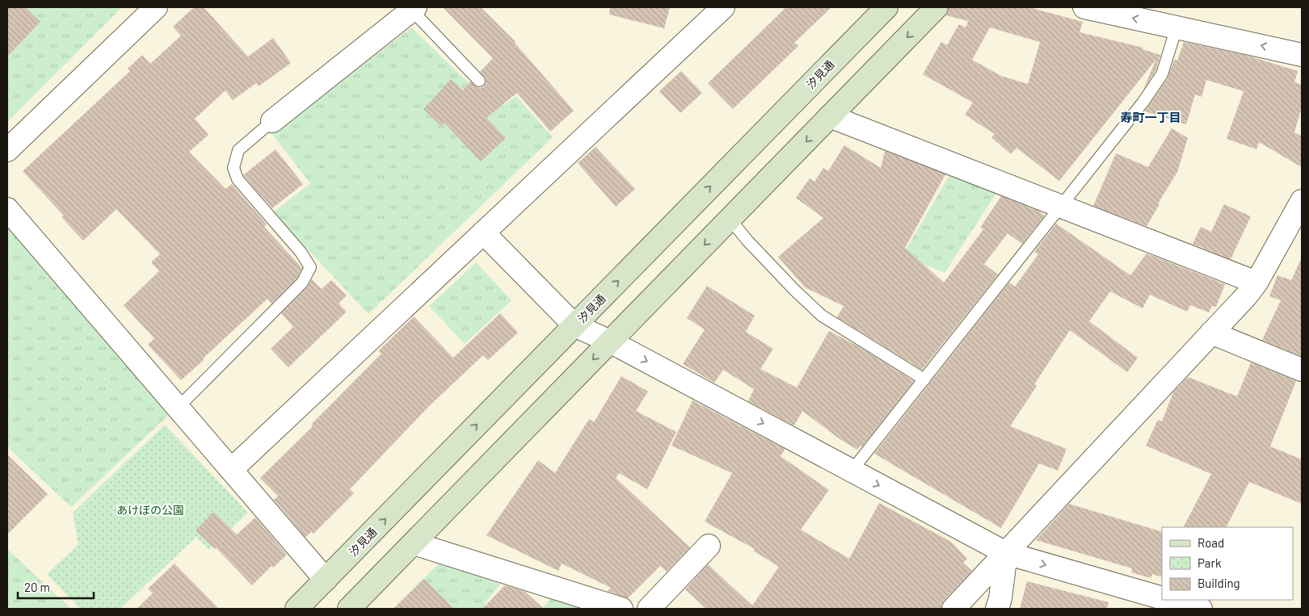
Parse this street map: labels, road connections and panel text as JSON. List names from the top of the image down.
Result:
{
  "streets": {
    "street": ["汐見通"]
  },
  "districts": ["寿町一丁目"],
  "parks": ["あけぼの公園"],
  "legend": ["Road", "Park", "Building"],
  "scale_bar": "20 m"
}
